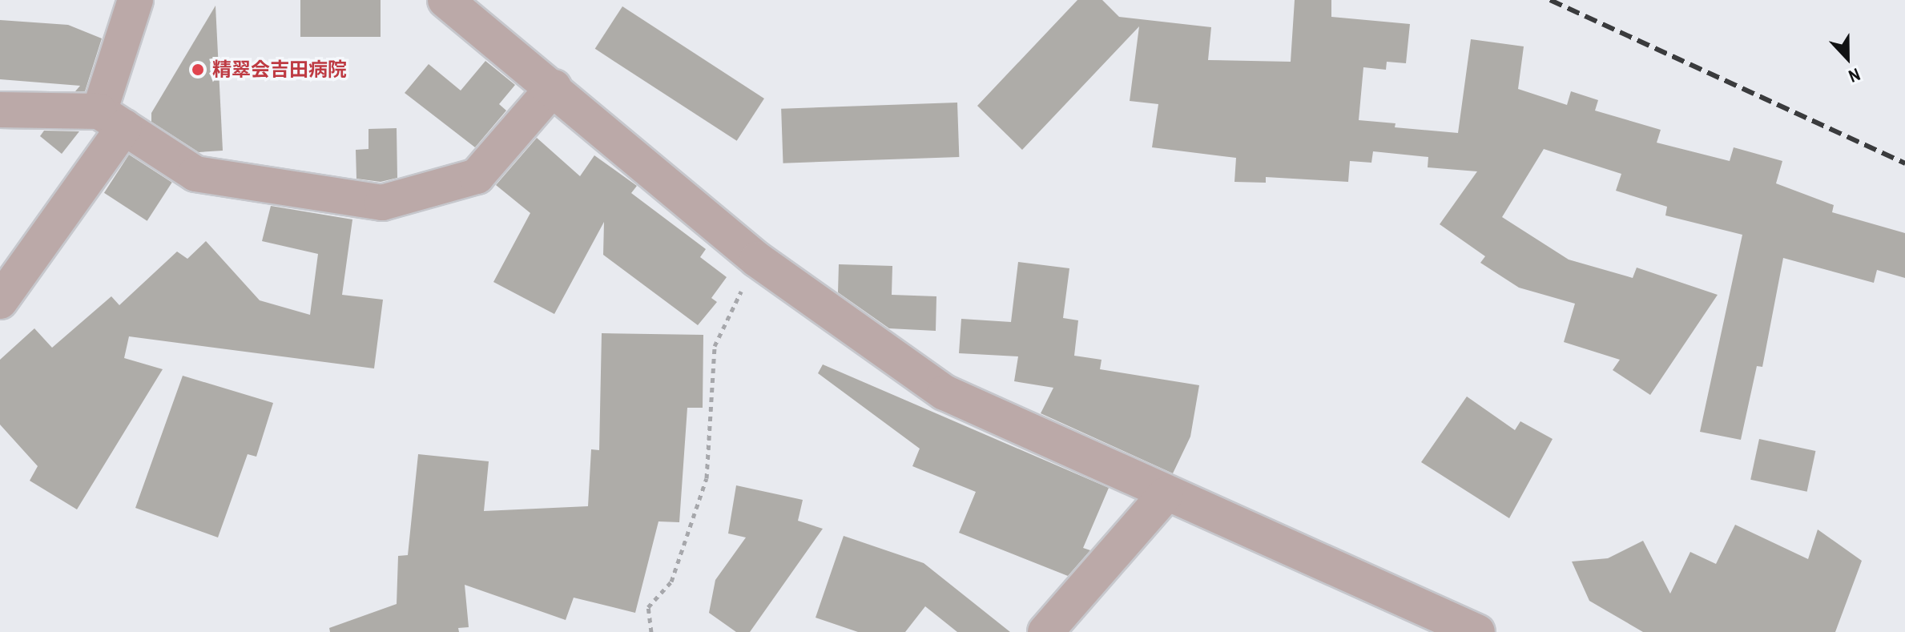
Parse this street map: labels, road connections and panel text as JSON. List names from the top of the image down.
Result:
{
  "places": ["精翠会吉田病院"],
  "north": "bottom"
}
